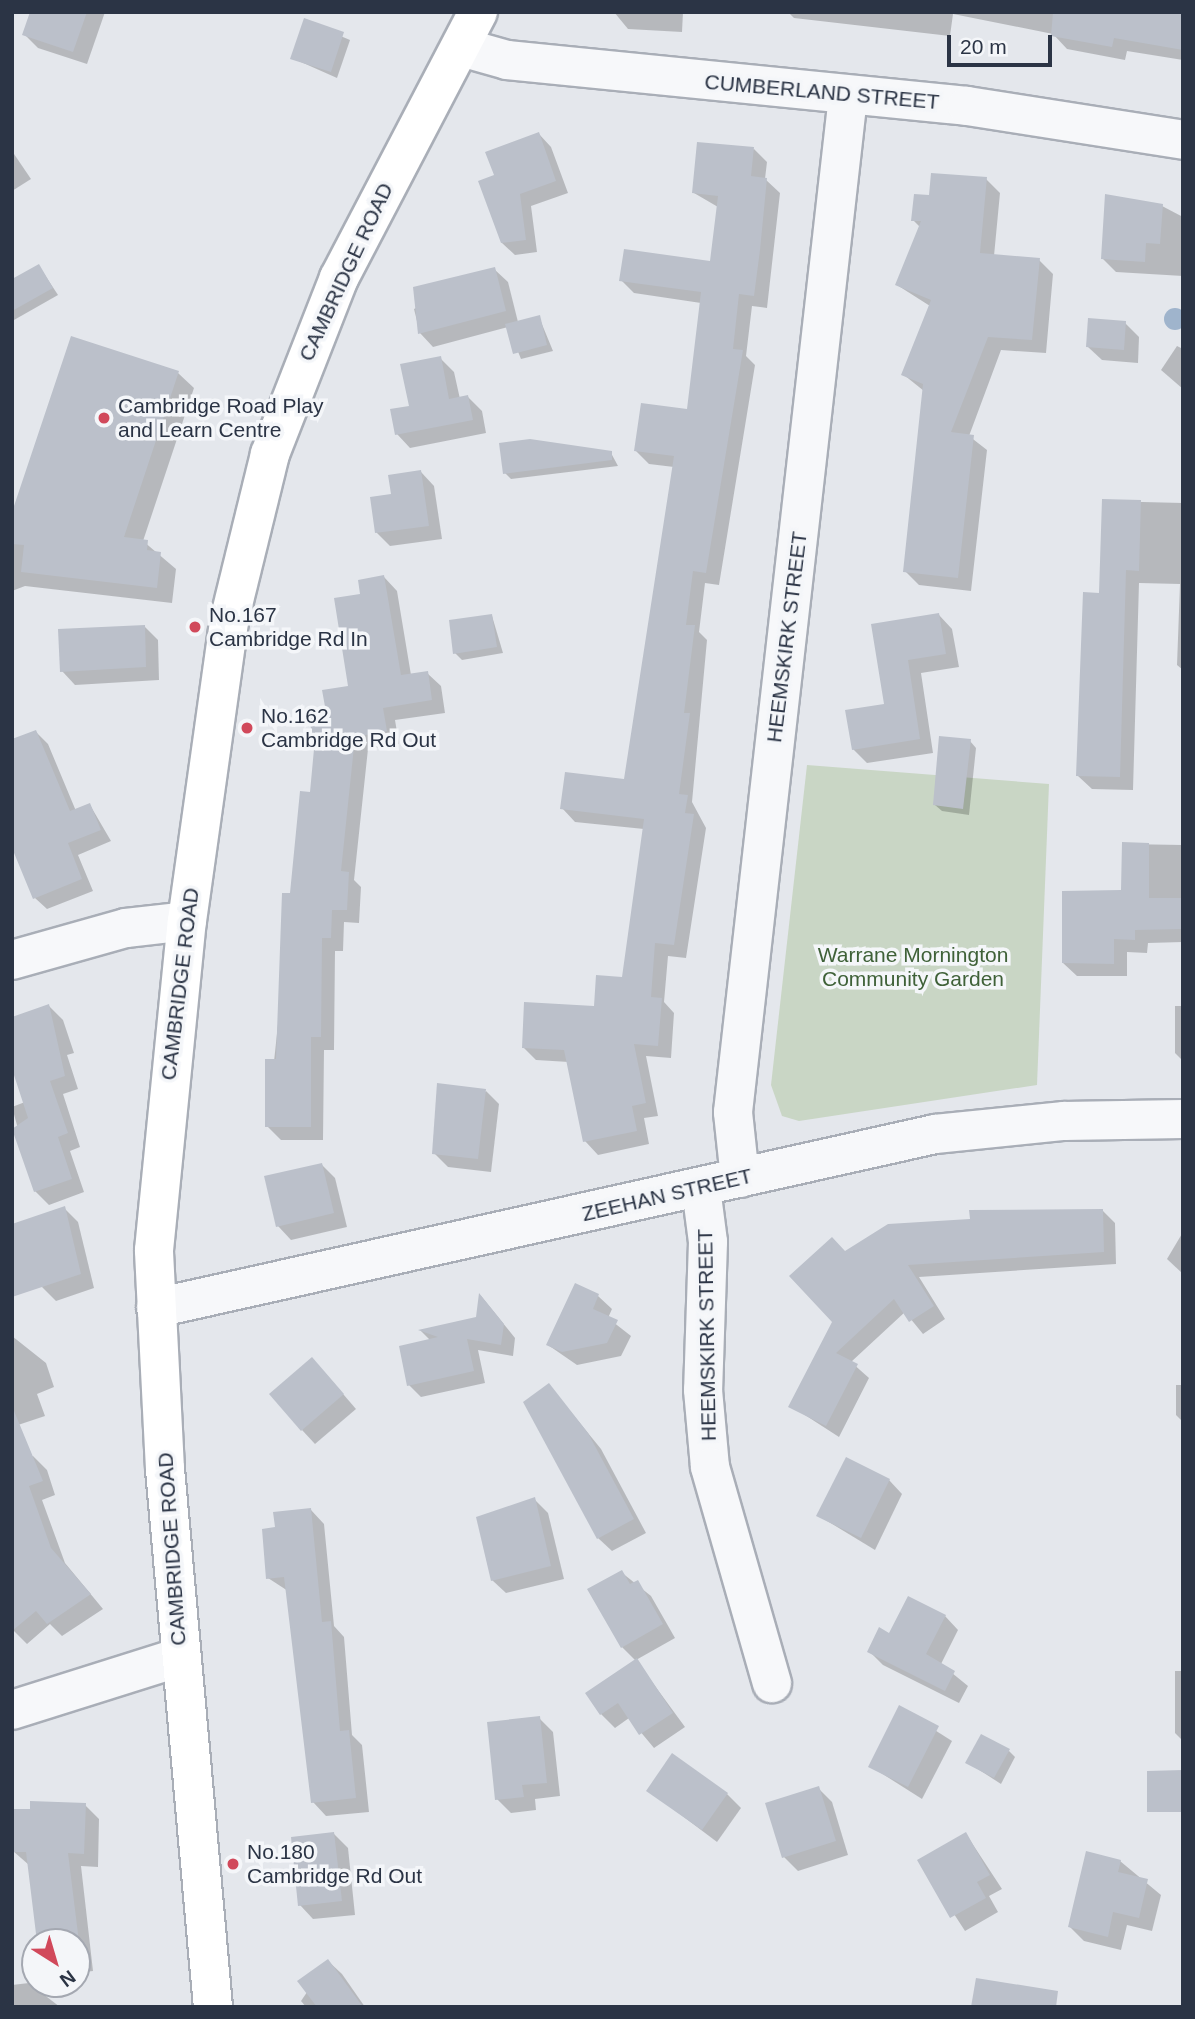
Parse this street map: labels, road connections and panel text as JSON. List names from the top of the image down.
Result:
{
  "streets": {
    "main road": ["CAMBRIDGE ROAD"],
    "street": ["CUMBERLAND STREET", "HEEMSKIRK STREET", "ZEEHAN STREET"]
  },
  "crossings": [
    ["CUMBERLAND STREET", "CAMBRIDGE ROAD"],
    ["CUMBERLAND STREET", "HEEMSKIRK STREET"],
    ["CAMBRIDGE ROAD", "ZEEHAN STREET"],
    ["HEEMSKIRK STREET", "ZEEHAN STREET"]
  ],
  "parks": ["Warrane Mornington Community Garden"],
  "places": [
    "Cambridge Road Play and Learn Centre",
    "No.167 Cambridge Rd In",
    "No.162 Cambridge Rd Out",
    "No.180 Cambridge Rd Out"
  ],
  "scale_bar": "20 m",
  "north": "bottom right"
}
